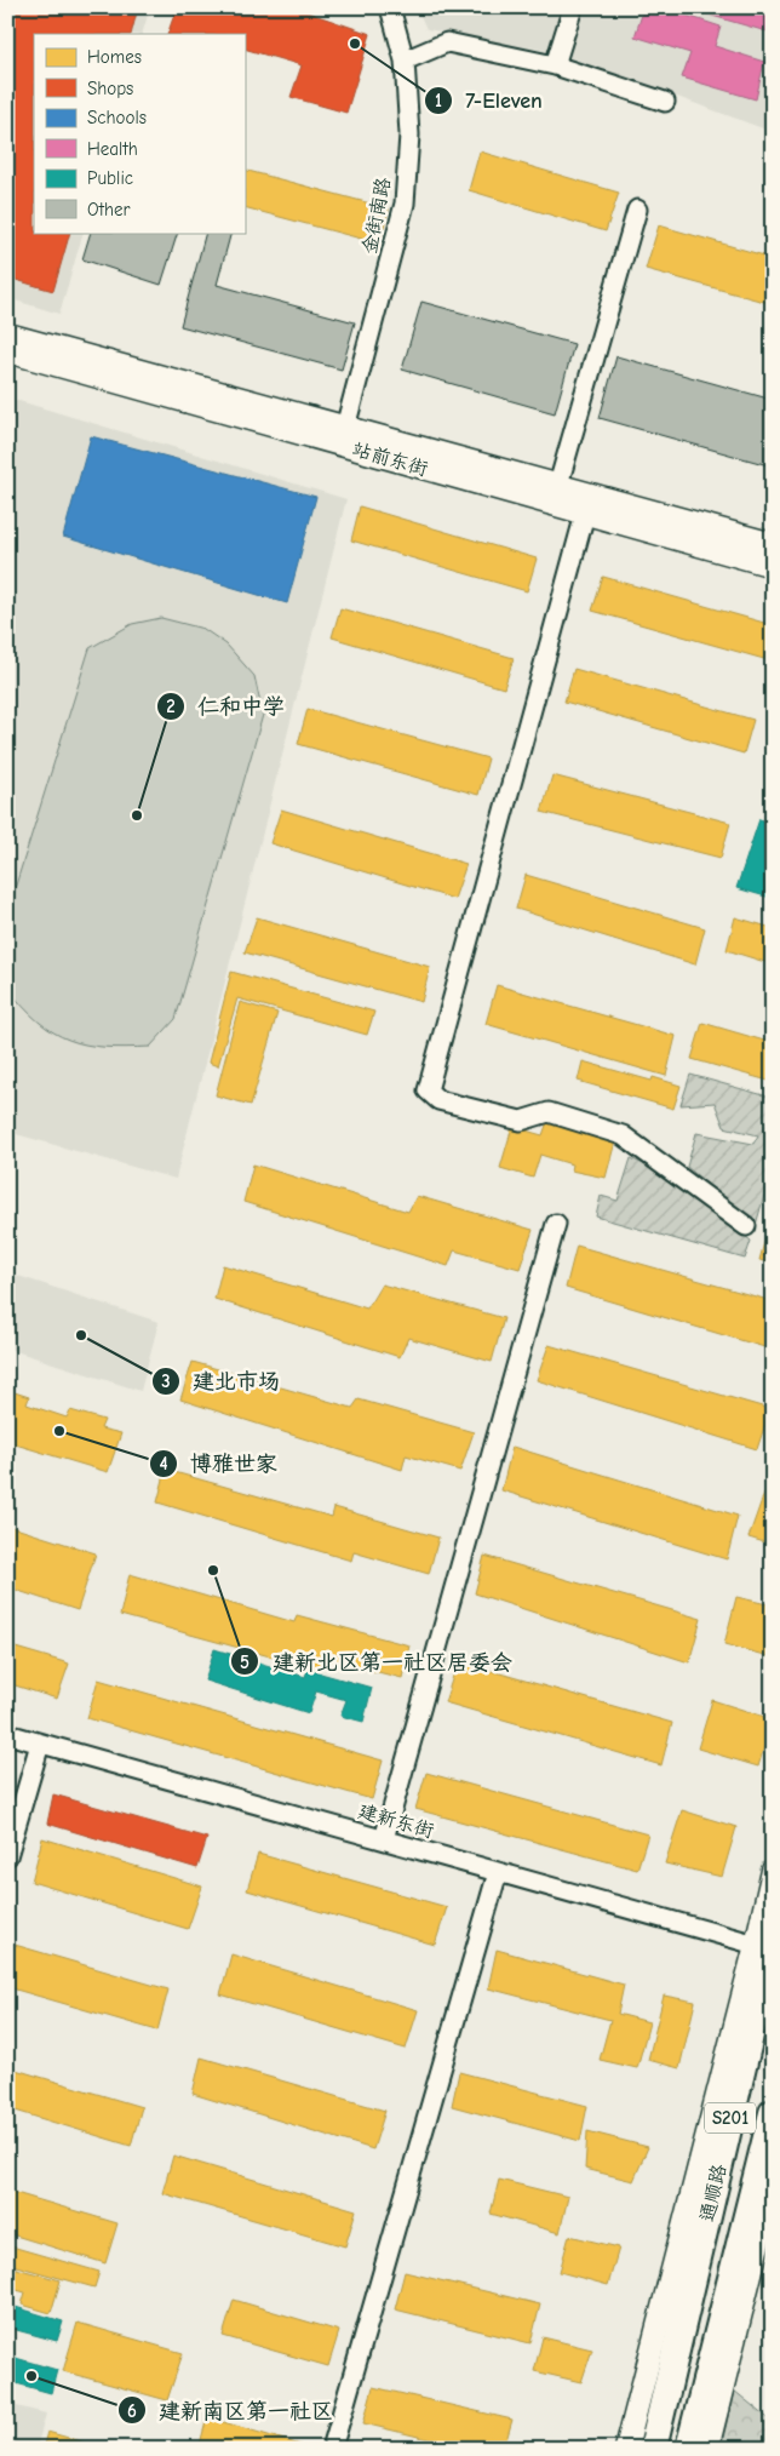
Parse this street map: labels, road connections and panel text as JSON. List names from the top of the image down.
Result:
{
  "streets": {
    "main road": ["S201", "通顺路"],
    "street": ["金街南路", "站前东街", "建新东街"]
  },
  "crossings": [
    ["金街南路", "站前东街"],
    ["建新东街", "通顺路"]
  ],
  "places": [
    "7-Eleven",
    "仁和中学",
    "建北市场",
    "博雅世家",
    "建新北区第一社区居委会",
    "建新南区第一社区"
  ],
  "legend": [
    "Homes",
    "Shops",
    "Schools",
    "Health",
    "Public",
    "Other"
  ]
}
